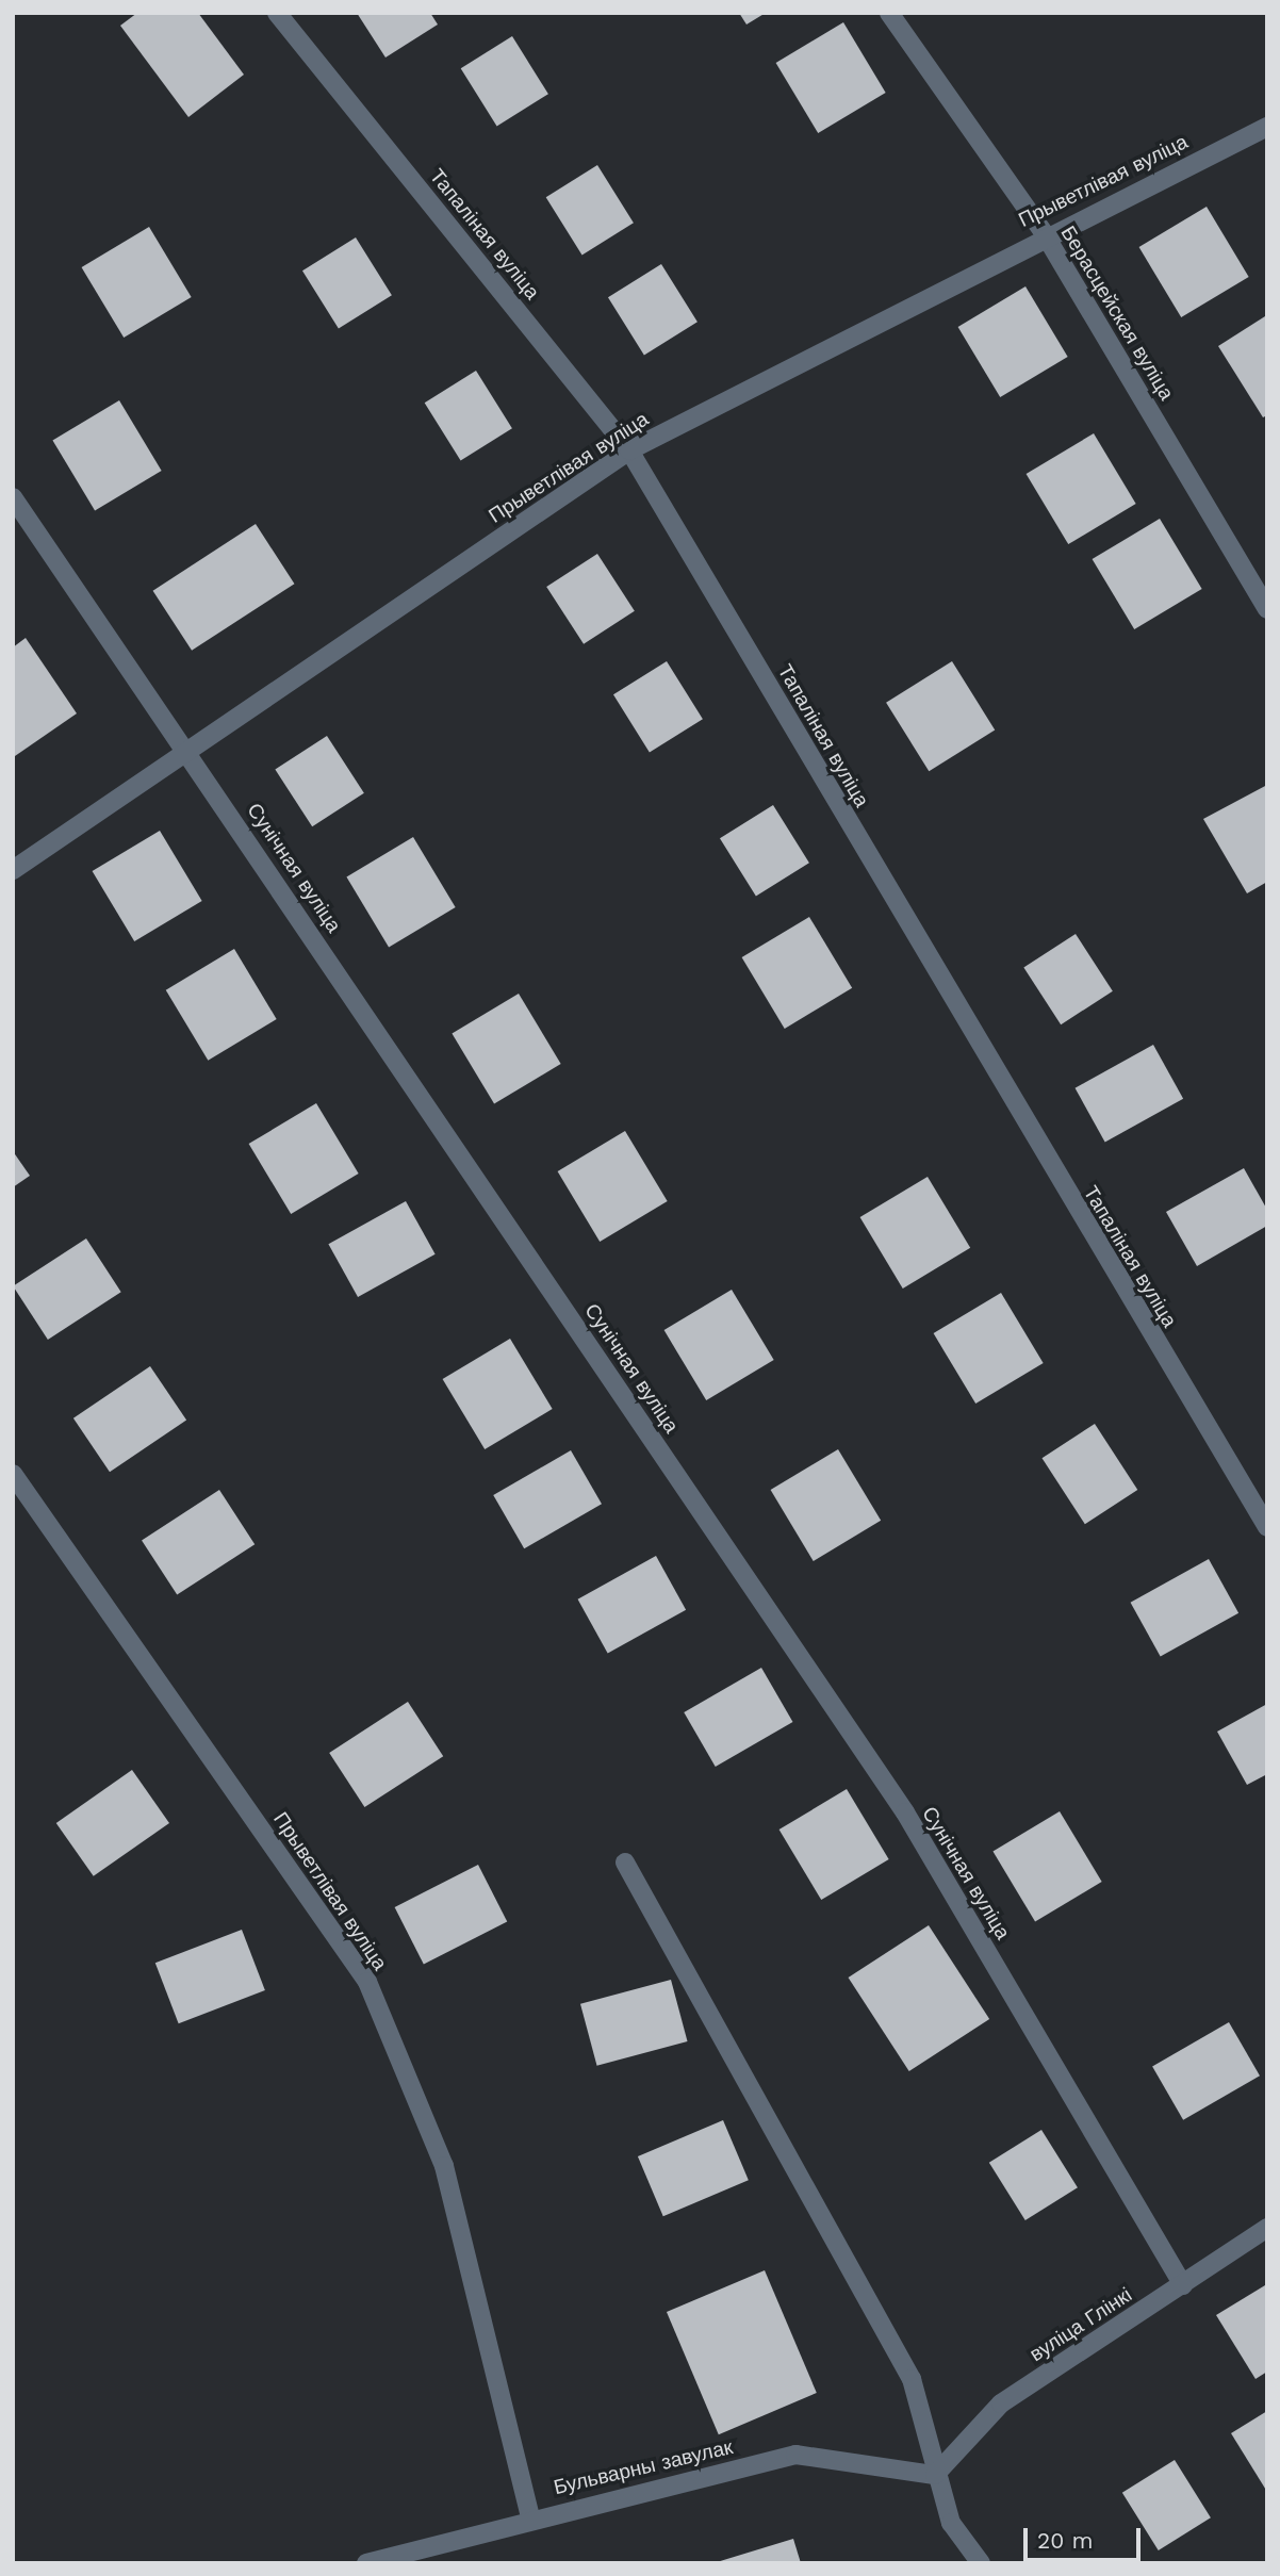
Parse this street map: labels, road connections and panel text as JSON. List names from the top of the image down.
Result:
{
  "streets": {
    "street": [
      "Прыветлівая вуліца",
      "Тапаліная вуліца",
      "Берасцейская вуліца",
      "Сунічная вуліца",
      "вуліца Глінкі",
      "Бульварны завулак"
    ]
  },
  "crossings": [
    ["Прыветлівая вуліца", "Тапаліная вуліца"],
    ["Прыветлівая вуліца", "Берасцейская вуліца"],
    ["Прыветлівая вуліца", "Сунічная вуліца"],
    ["Прыветлівая вуліца", "Бульварны завулак"],
    ["Сунічная вуліца", "вуліца Глінкі"],
    ["вуліца Глінкі", "Бульварны завулак"]
  ],
  "scale_bar": "20 m"
}
